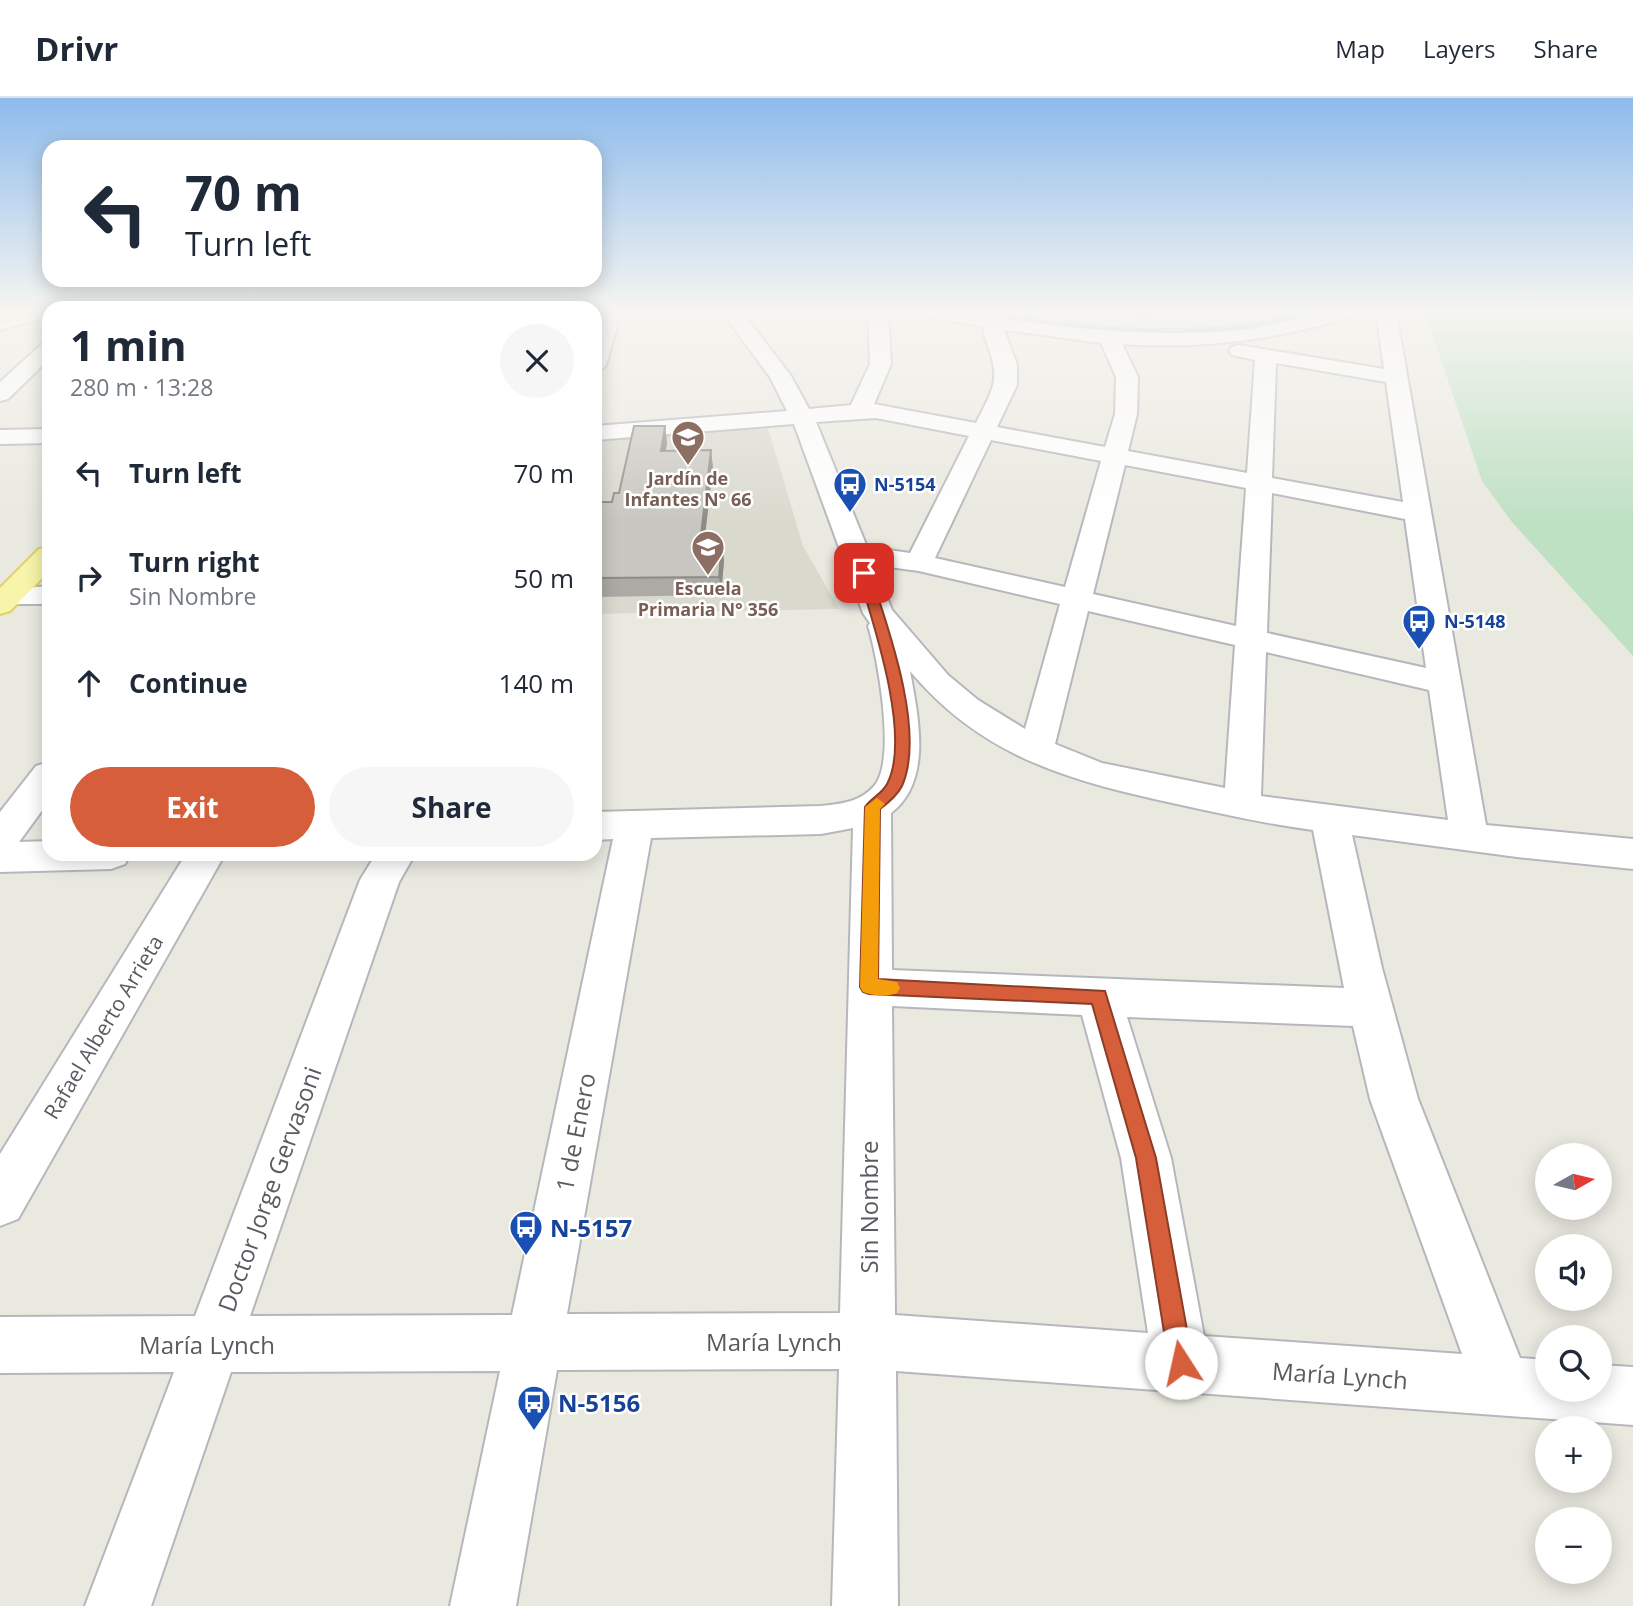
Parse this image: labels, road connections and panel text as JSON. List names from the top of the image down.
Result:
{
  "streets": {
    "street": [
      "Rafael Alberto Arrieta",
      "1 de Enero",
      "Doctor Jorge Gervasoni",
      "Sin Nombre",
      "María Lynch"
    ]
  },
  "crossings": [
    ["1 de Enero", "María Lynch"],
    ["Doctor Jorge Gervasoni", "María Lynch"],
    ["Sin Nombre", "María Lynch"]
  ],
  "places": {
    "school or university": ["Jardín de Infantes N° 66", "Escuela Primaria N° 356"],
    "bus stop": [
      "N-5154",
      "N-5148",
      "N-5157",
      "N-5156"
    ]
  },
  "north": "right",
  "page": {
    "header": "Drivr",
    "nav": ["Map", "Layers", "Share"],
    "turn": ["70 m", "Turn left"],
    "heading": ["1 min", "280 m · 13:28"],
    "list": [
      {
        "name": "Turn left",
        "value": "70 m"
      },
      {
        "name": "Turn right",
        "note": "Sin Nombre",
        "value": "50 m"
      },
      {
        "name": "Continue",
        "value": "140 m"
      }
    ],
    "buttons": ["Exit", "Share"],
    "map_buttons": ["+", "−"]
  }
}
